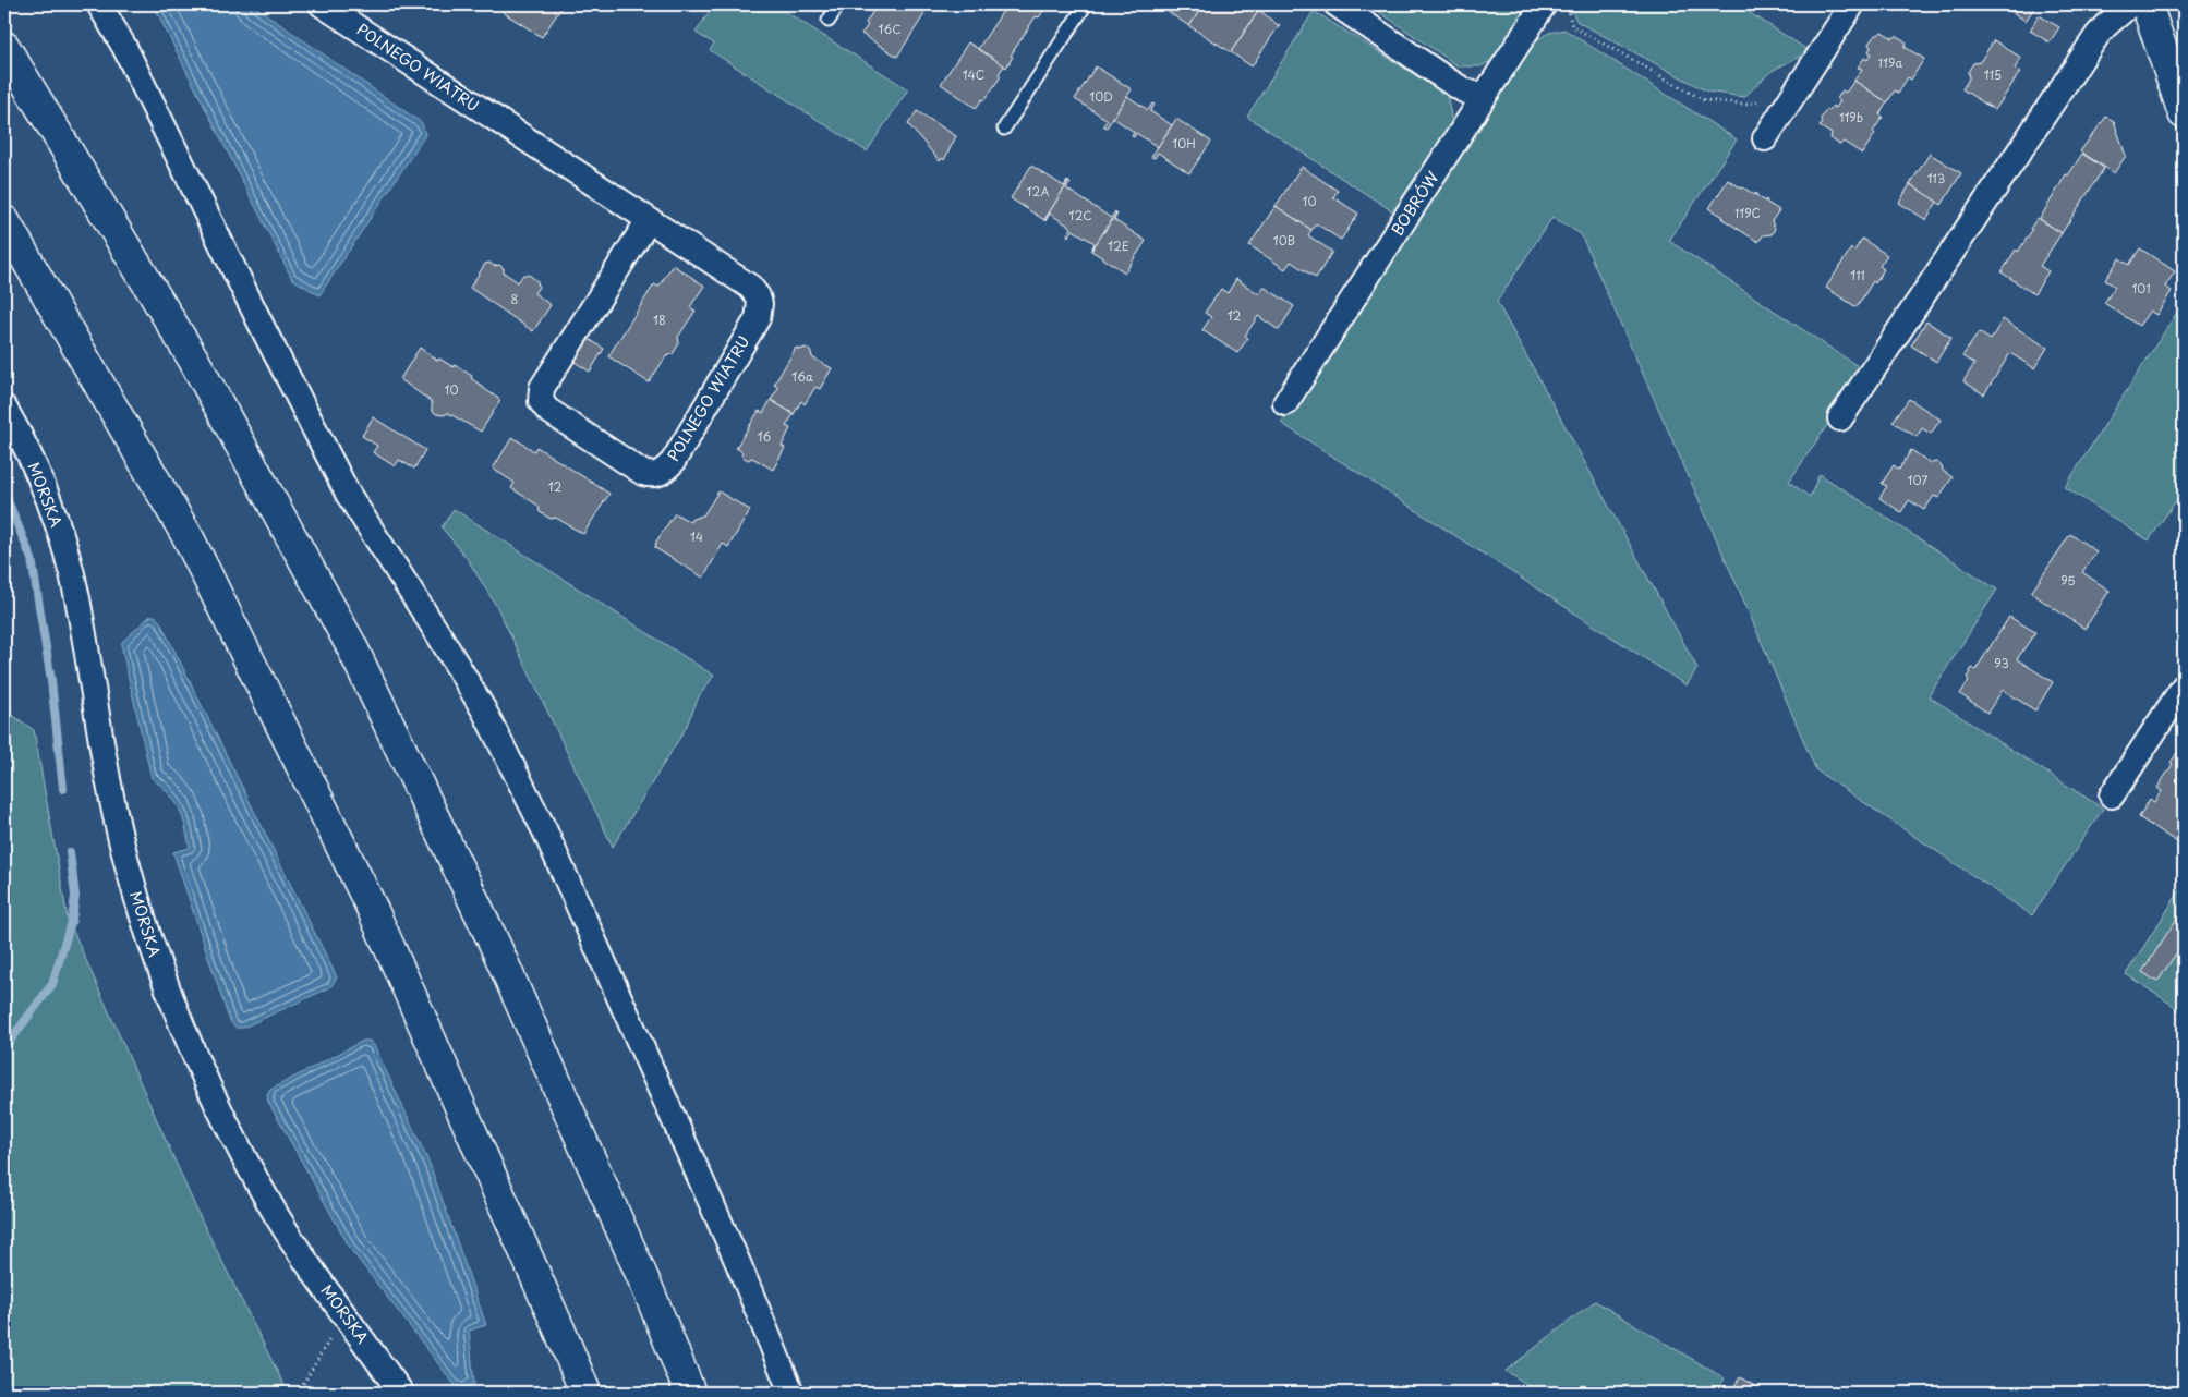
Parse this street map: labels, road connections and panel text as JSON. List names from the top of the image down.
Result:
{
  "streets": {
    "street": ["POLNEGO WIATRU", "BOBRÓW", "MORSKA"]
  },
  "house_numbers": [
    "16C",
    "119a",
    "14C",
    "115",
    "10D",
    "119b",
    "10H",
    "113",
    "12A",
    "10",
    "119C",
    "12C",
    "10B",
    "12E",
    "111",
    "101",
    "8",
    "12",
    "18",
    "16a",
    "10",
    "16",
    "107",
    "12",
    "14",
    "95",
    "93"
  ]
}
